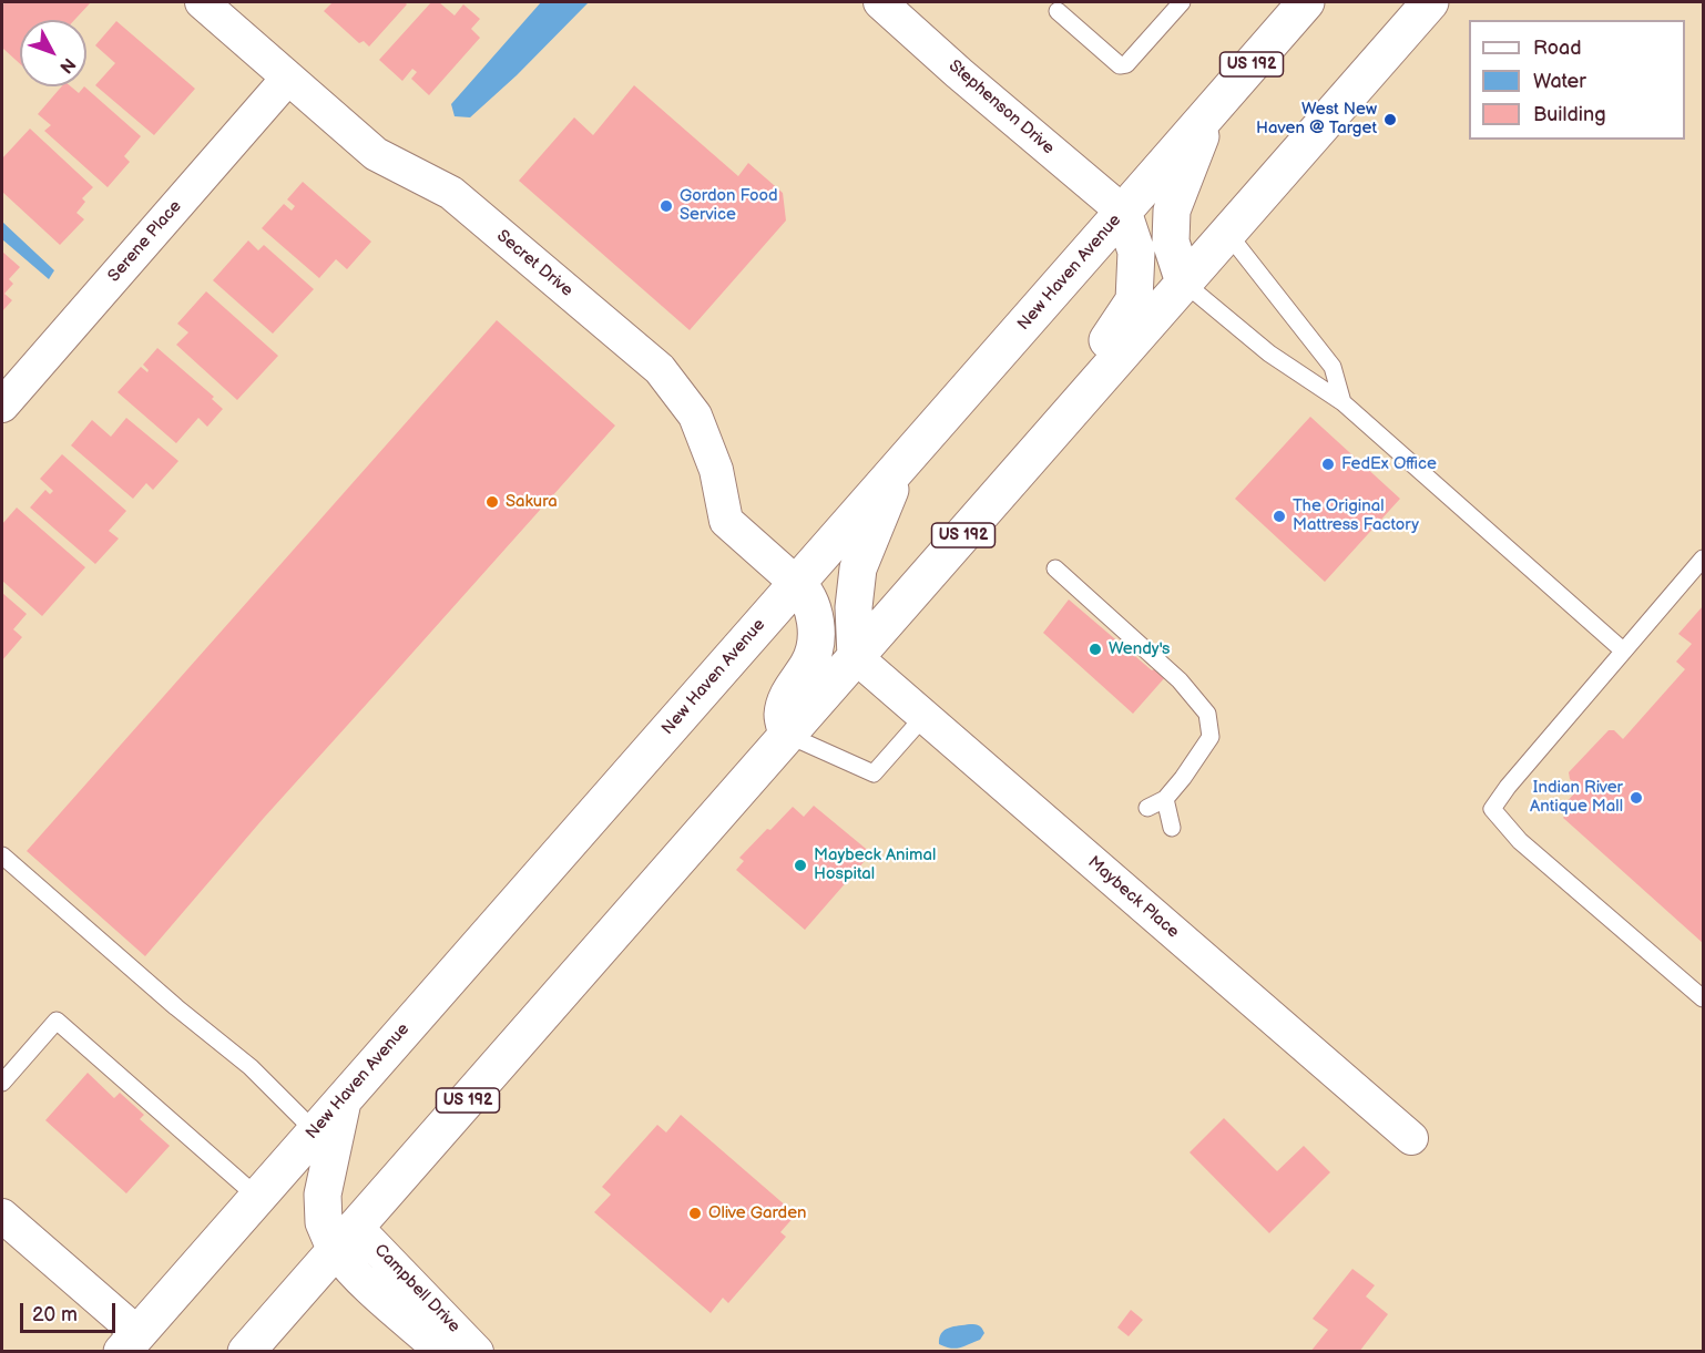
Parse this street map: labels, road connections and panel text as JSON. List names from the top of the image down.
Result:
{
  "streets": {
    "main road": ["US 192", "New Haven Avenue"],
    "street": [
      "Stephenson Drive",
      "Serene Place",
      "Secret Drive",
      "Maybeck Place",
      "Campbell Drive"
    ]
  },
  "crossings": [
    ["US 192", "Maybeck Place"],
    ["US 192", "Campbell Drive"],
    ["Stephenson Drive", "New Haven Avenue"],
    ["Serene Place", "Secret Drive"],
    ["Secret Drive", "New Haven Avenue"]
  ],
  "places": [
    "West New Haven @ Target",
    "Gordon Food Service",
    "FedEx Office",
    "Sakura",
    "The Original Mattress Factory",
    "Wendy's",
    "Indian River Antique Mall",
    "Maybeck Animal Hospital",
    "Olive Garden"
  ],
  "legend": ["Road", "Water", "Building"],
  "scale_bar": "20 m",
  "north": "bottom right"
}
